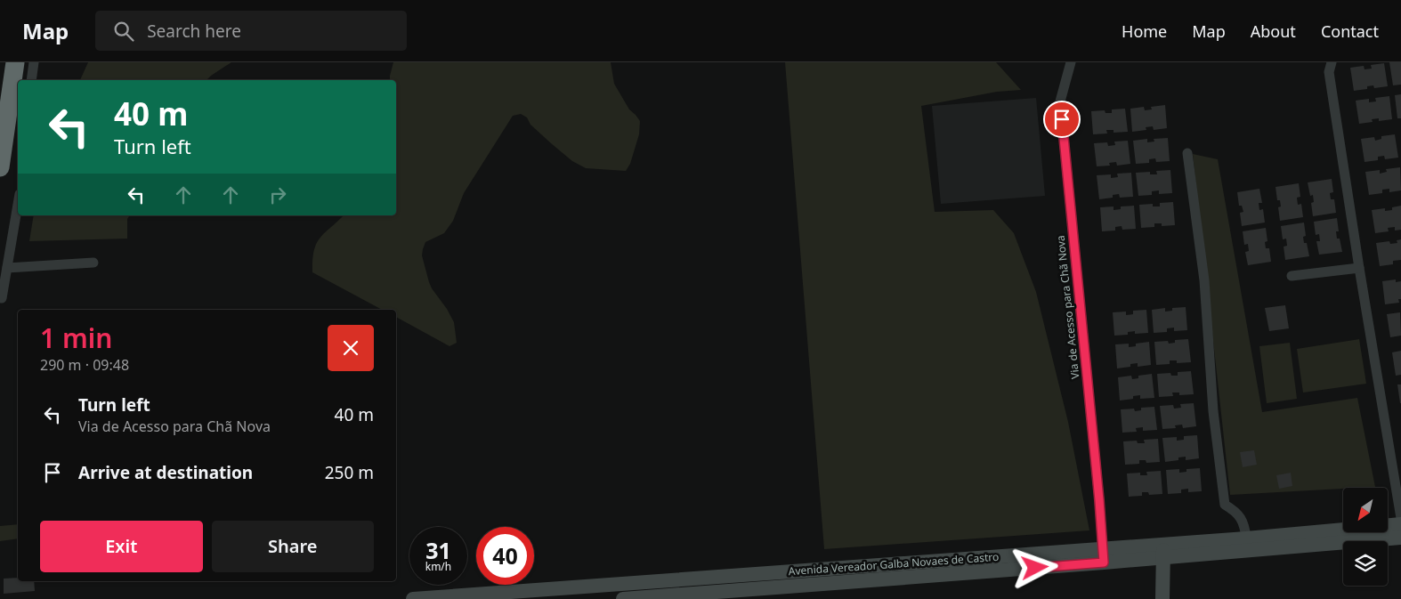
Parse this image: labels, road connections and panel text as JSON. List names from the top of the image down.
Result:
{
  "streets": {
    "street": ["Via de Acesso para Chã Nova", "Avenida Vereador Galba Novaes de Castro"]
  },
  "crossings": [
    ["Via de Acesso para Chã Nova", "Avenida Vereador Galba Novaes de Castro"]
  ],
  "north": "bottom left",
  "page": {
    "header": "Map",
    "search": "Search here",
    "nav": [
      "Home",
      "Map",
      "About",
      "Contact"
    ],
    "turn": ["40 m", "Turn left"],
    "heading": ["1 min", "290 m · 09:48"],
    "list": [
      {
        "name": "Turn left",
        "note": "Via de Acesso para Chã Nova",
        "value": "40 m"
      },
      {
        "name": "Arrive at destination",
        "value": "250 m"
      }
    ],
    "buttons": ["Exit", "Share"],
    "speed": "31 km/h",
    "limit": "40"
  }
}
